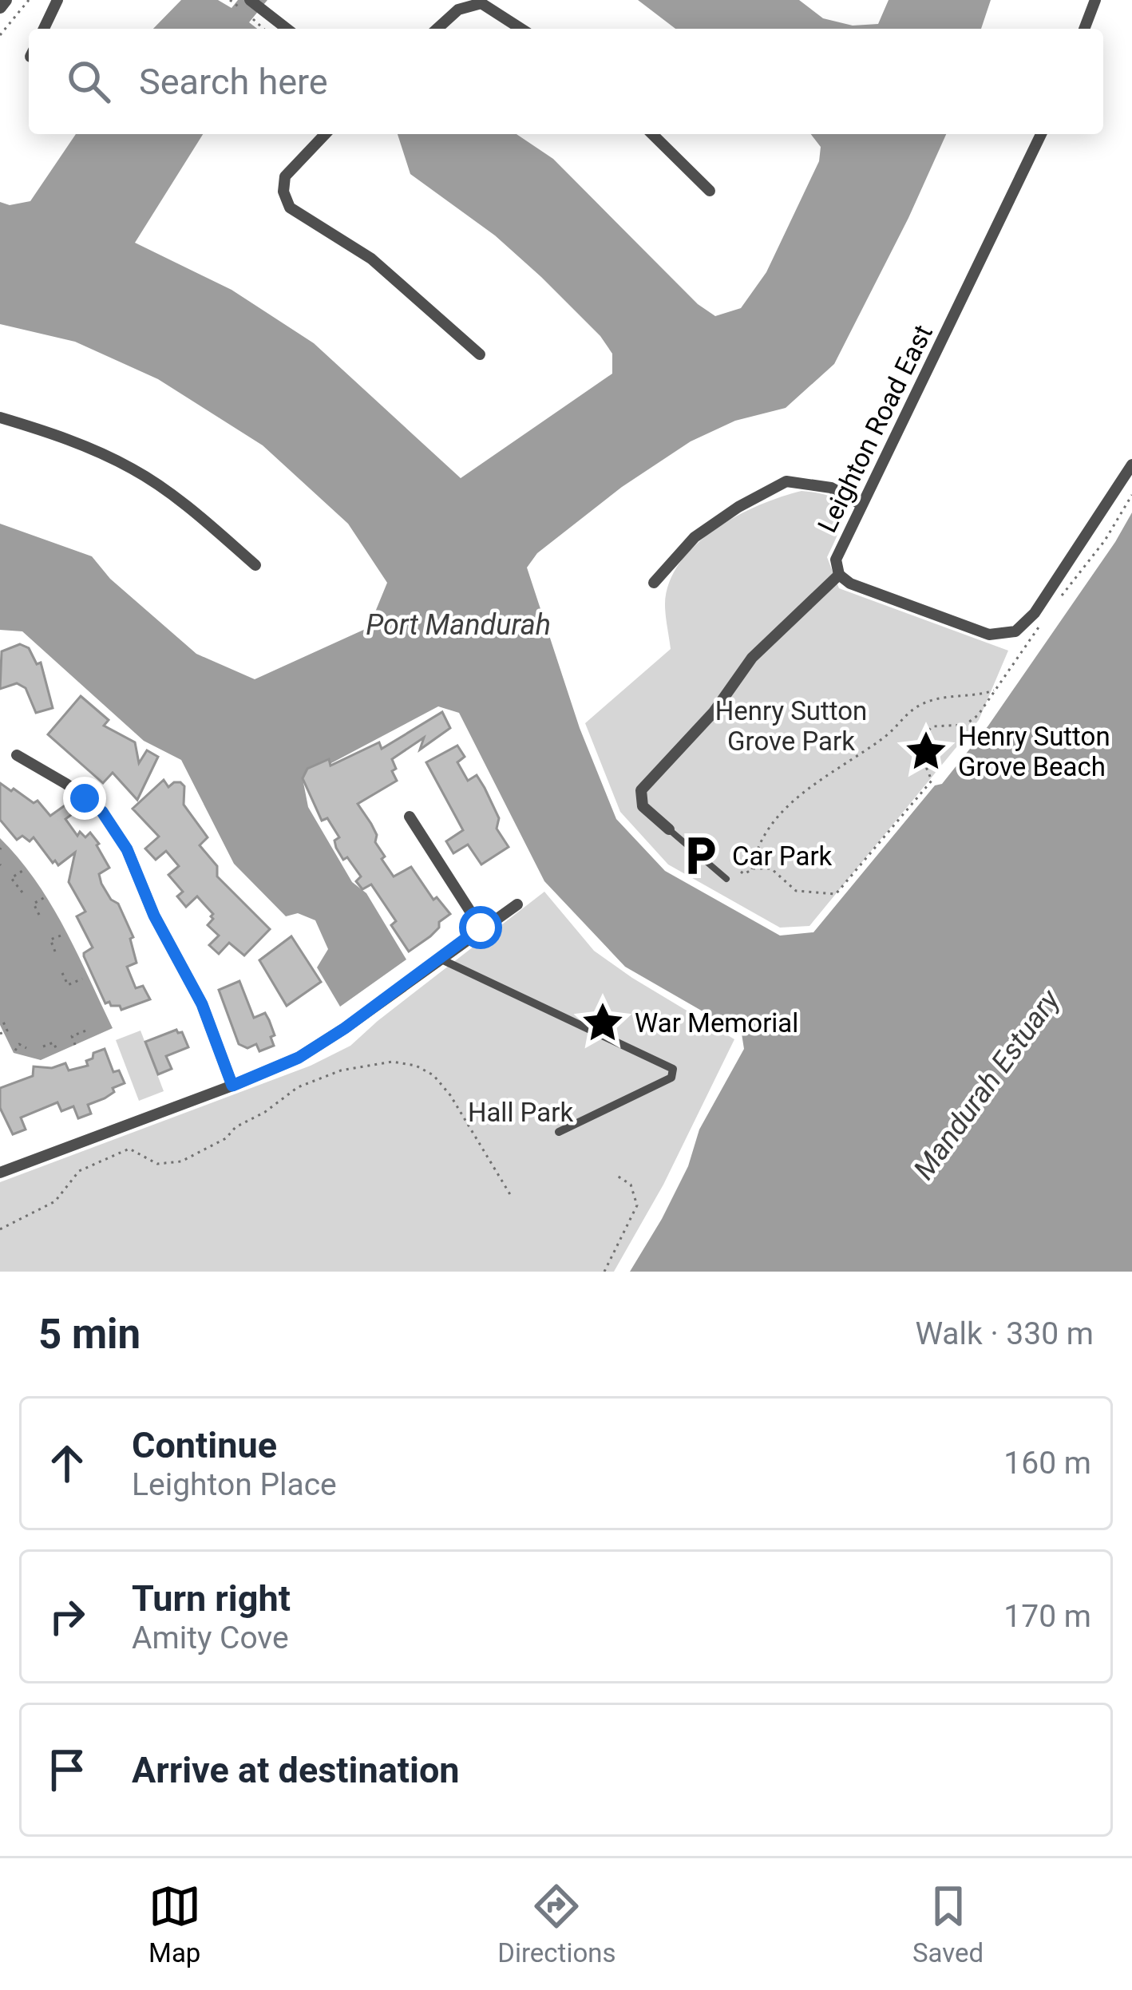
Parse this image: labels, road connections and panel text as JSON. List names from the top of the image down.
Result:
{
  "streets": {
    "street": ["Leighton Road East"]
  },
  "water": ["Port Mandurah", "Mandurah Estuary"],
  "parks": ["Henry Sutton Grove Park", "Hall Park"],
  "places": {
    "place": ["Henry Sutton Grove Beach", "War Memorial"],
    "parking": ["Car Park"]
  },
  "page": {
    "search": "Search here",
    "heading": ["5 min", "Walk · 330 m"],
    "list": [
      ["Continue", "Leighton Place", "160 m"],
      ["Turn right", "Amity Cove", "170 m"],
      "Arrive at destination"
    ],
    "nav": ["Map", "Directions", "Saved"]
  }
}
